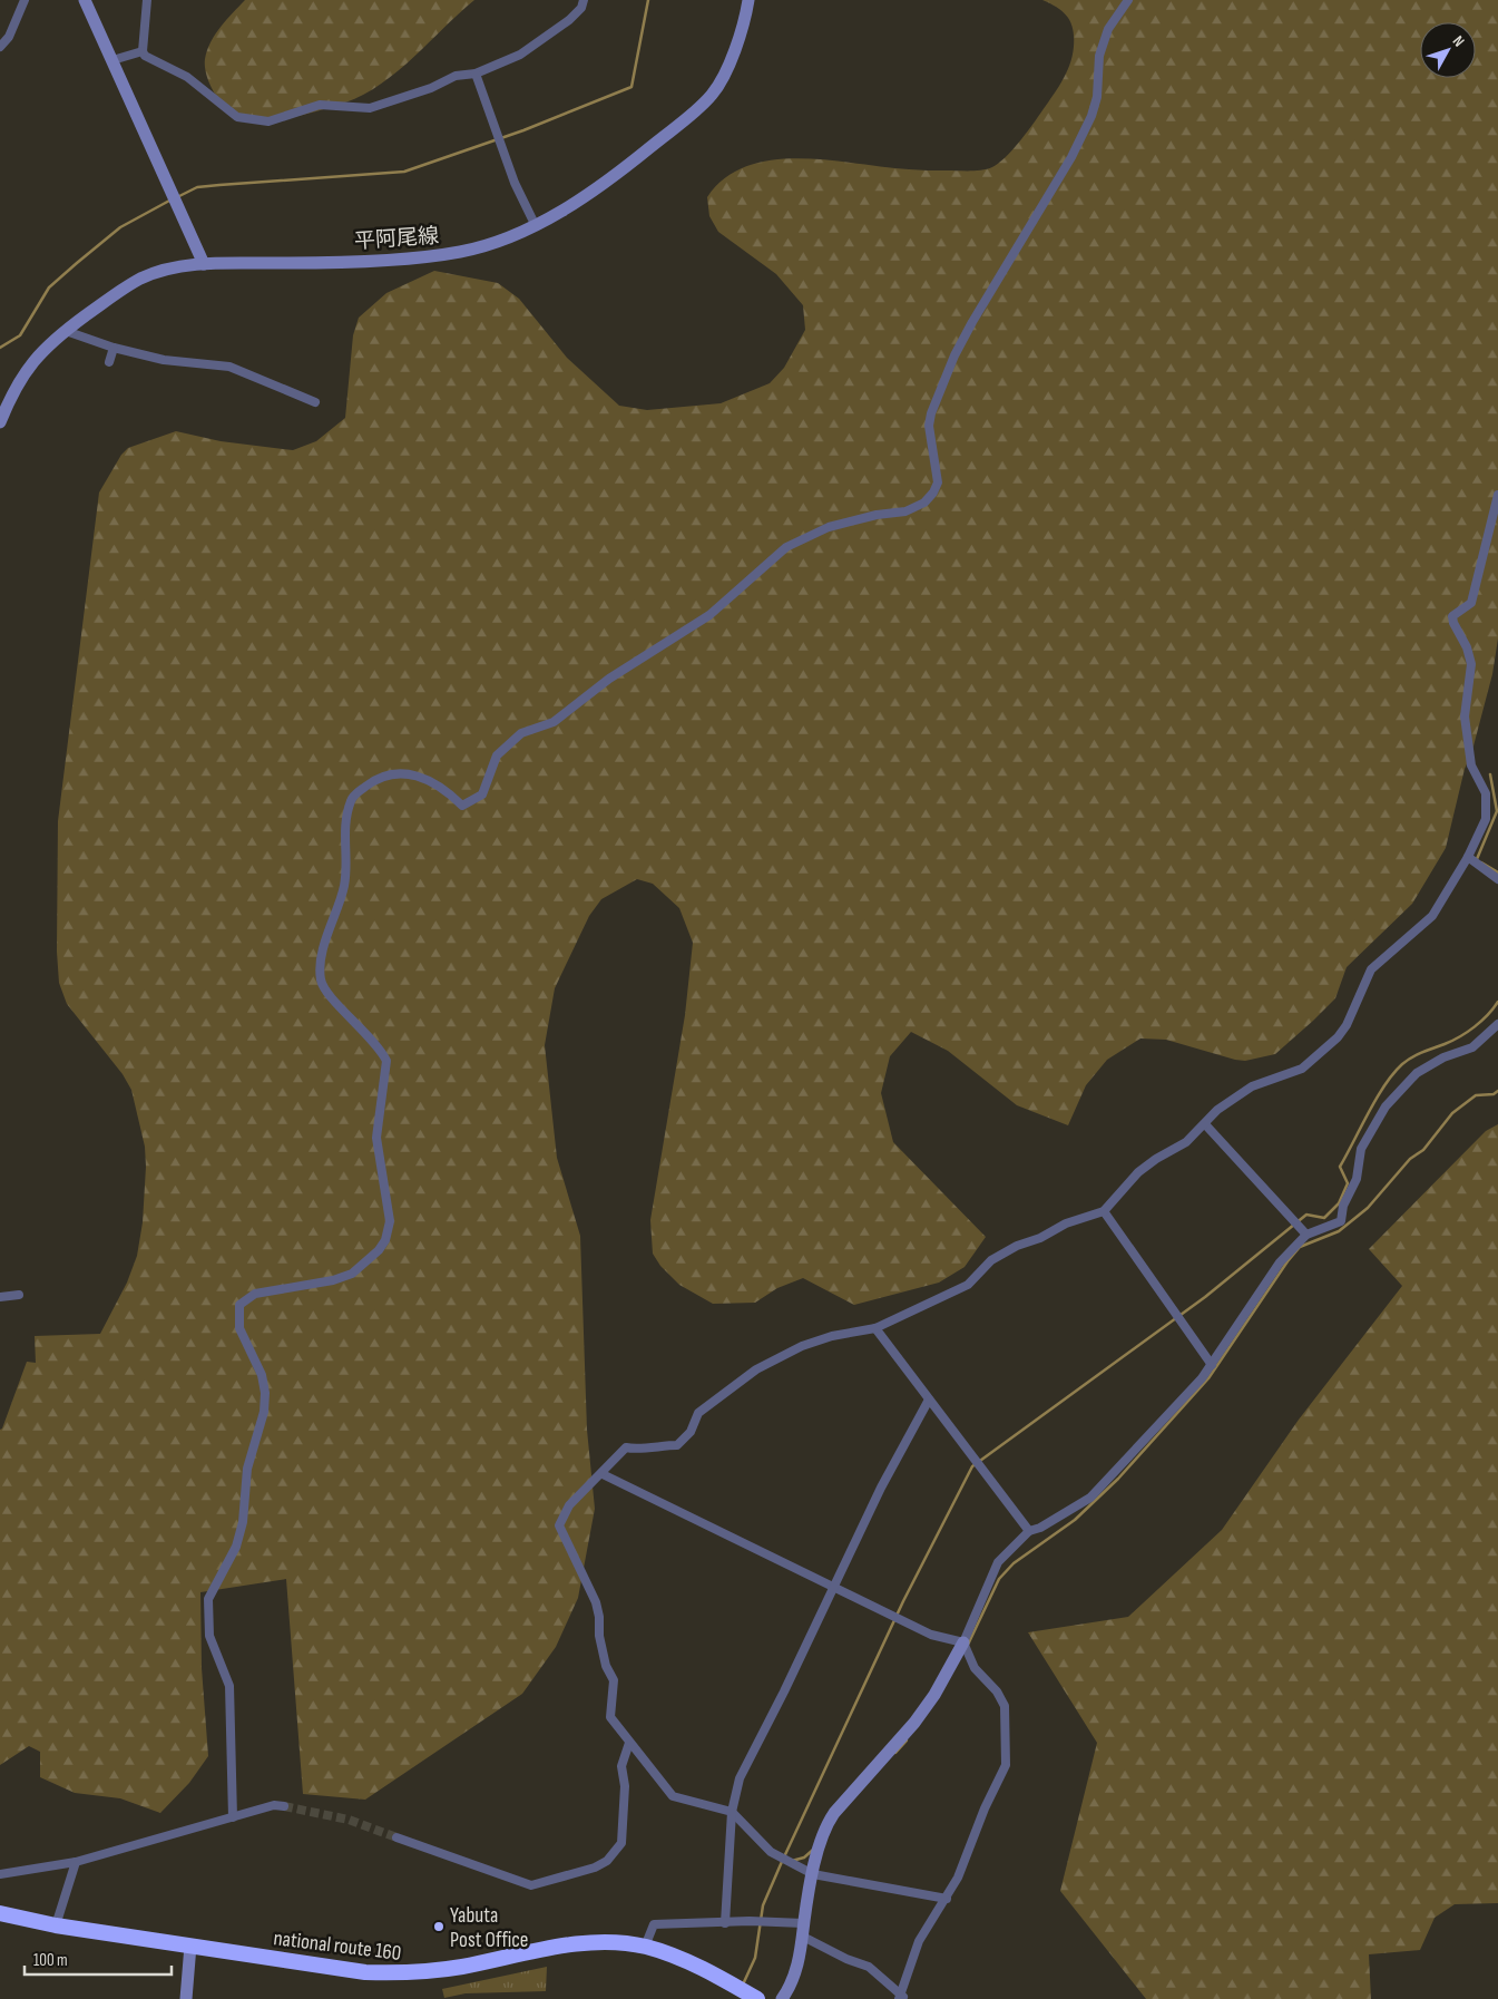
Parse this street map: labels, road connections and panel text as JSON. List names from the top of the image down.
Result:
{
  "streets": {
    "highway": ["national route 160"],
    "main road": ["平阿尾線"]
  },
  "places": ["Yabuta Post Office"],
  "scale_bar": "100 m",
  "north": "top right"
}
